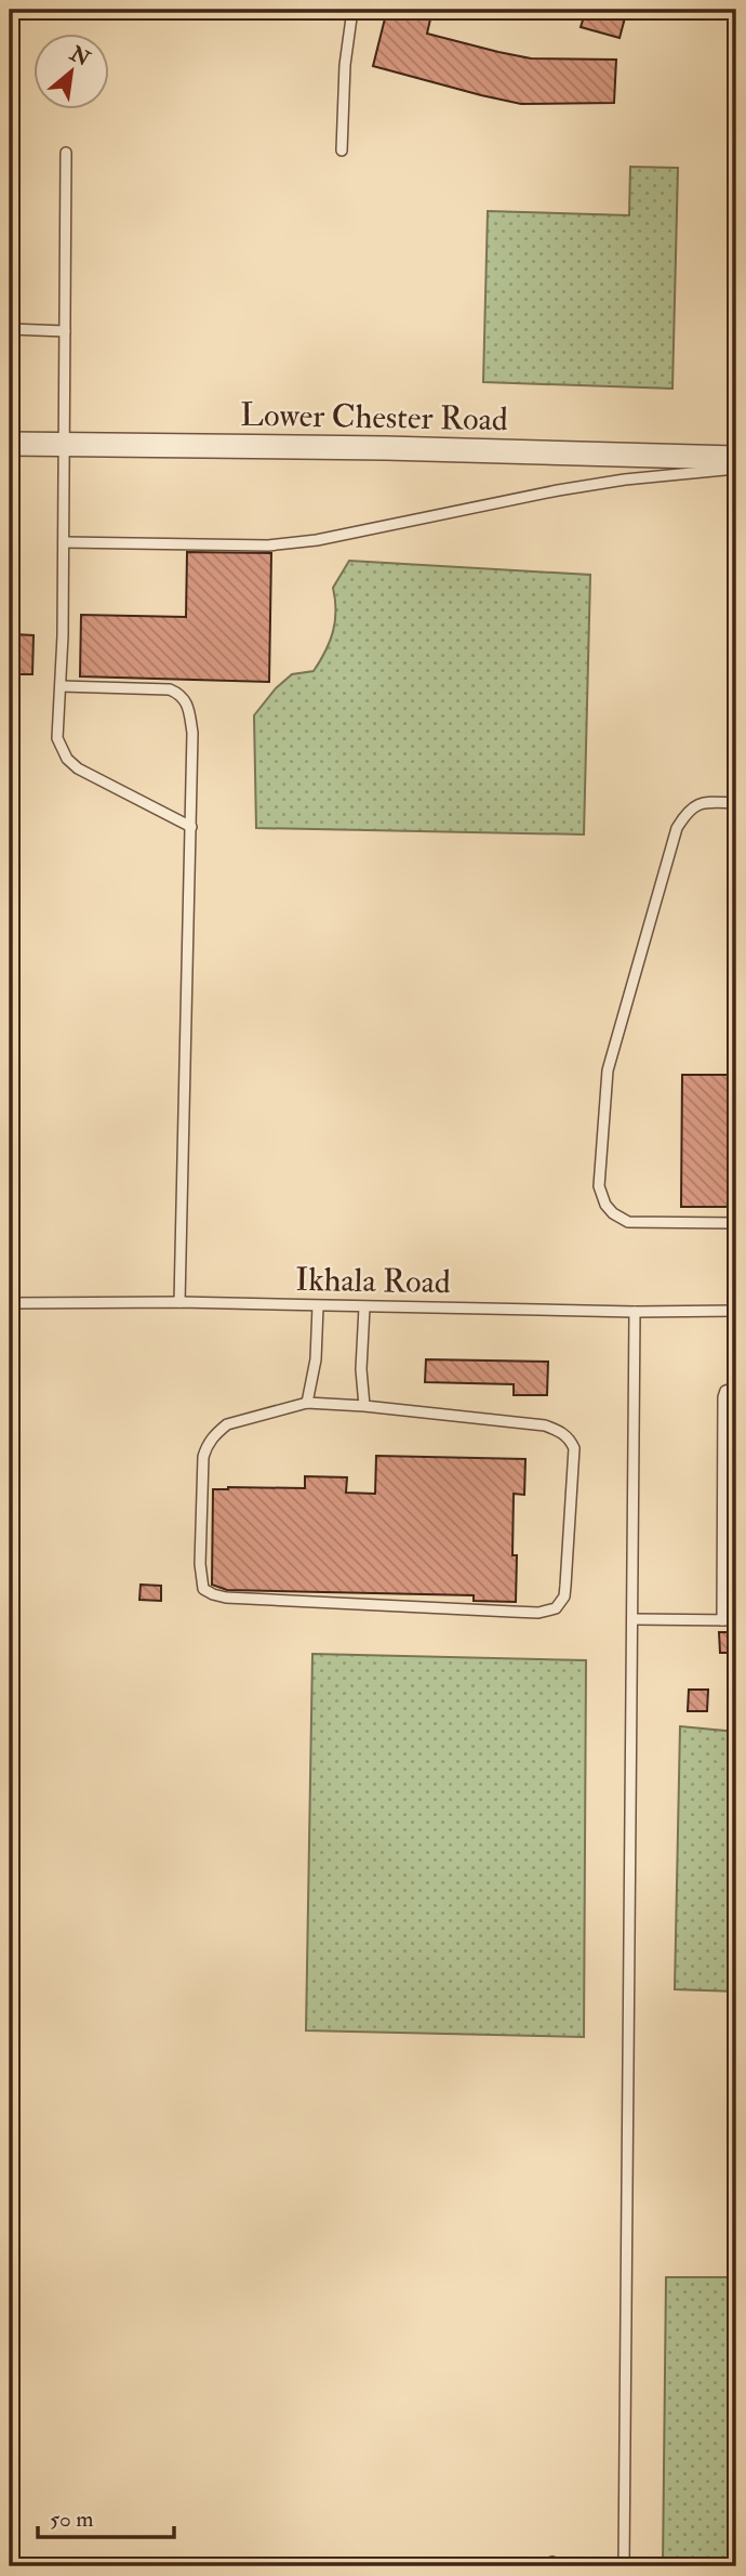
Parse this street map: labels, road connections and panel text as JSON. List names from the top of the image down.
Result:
{
  "streets": {
    "street": ["Lower Chester Road"],
    "lane": ["Ikhala Road"]
  },
  "scale_bar": "50 m",
  "north": "top right"
}
